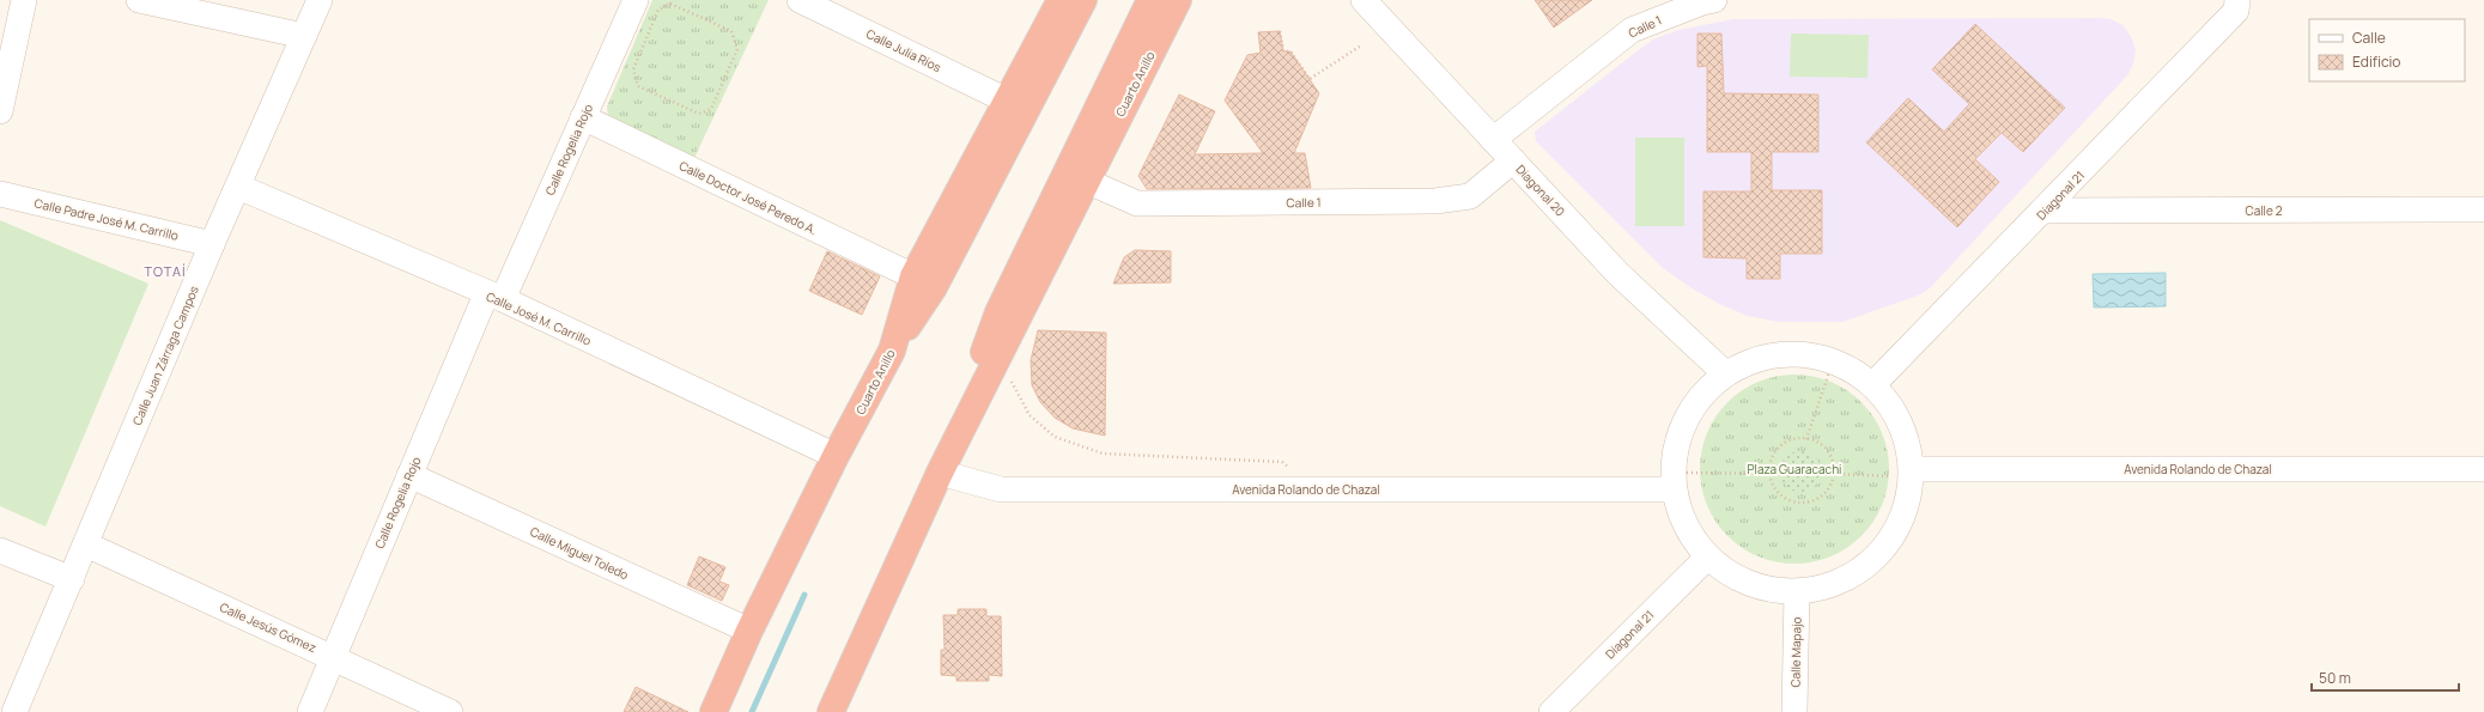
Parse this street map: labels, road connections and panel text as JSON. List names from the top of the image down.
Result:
{
  "streets": {
    "highway": ["Cuarto Anillo"],
    "street": [
      "Calle 1",
      "Calle Julia Ríos",
      "Calle Rogelia Rojo",
      "Diagonal 20",
      "Diagonal 21",
      "Calle Doctor José Peredo A.",
      "Calle 2",
      "Calle Padre José M. Carrillo",
      "Calle José M. Carrillo",
      "Calle Juan Zárraga Campos",
      "Avenida Rolando de Chazal",
      "Calle Miguel Toledo",
      "Calle Jesús Gómez",
      "Calle Mapajo"
    ]
  },
  "crossings": [
    ["Calle 1", "Cuarto Anillo"],
    ["Calle 1", "Diagonal 20"],
    ["Calle Julia Ríos", "Cuarto Anillo"],
    ["Cuarto Anillo", "Calle Doctor José Peredo A."],
    ["Cuarto Anillo", "Calle José M. Carrillo"],
    ["Cuarto Anillo", "Avenida Rolando de Chazal"],
    ["Cuarto Anillo", "Calle Miguel Toledo"],
    ["Calle Rogelia Rojo", "Calle Doctor José Peredo A."],
    ["Calle Rogelia Rojo", "Calle José M. Carrillo"],
    ["Calle Rogelia Rojo", "Calle Miguel Toledo"],
    ["Calle Rogelia Rojo", "Calle Jesús Gómez"],
    ["Diagonal 21", "Calle 2"],
    ["Calle Padre José M. Carrillo", "Calle Juan Zárraga Campos"],
    ["Calle José M. Carrillo", "Calle Juan Zárraga Campos"],
    ["Calle Juan Zárraga Campos", "Calle Jesús Gómez"]
  ],
  "districts": ["TOTAÍ"],
  "parks": ["Plaza Guaracachi"],
  "legend": ["Calle", "Edificio"],
  "scale_bar": "50 m"
}
